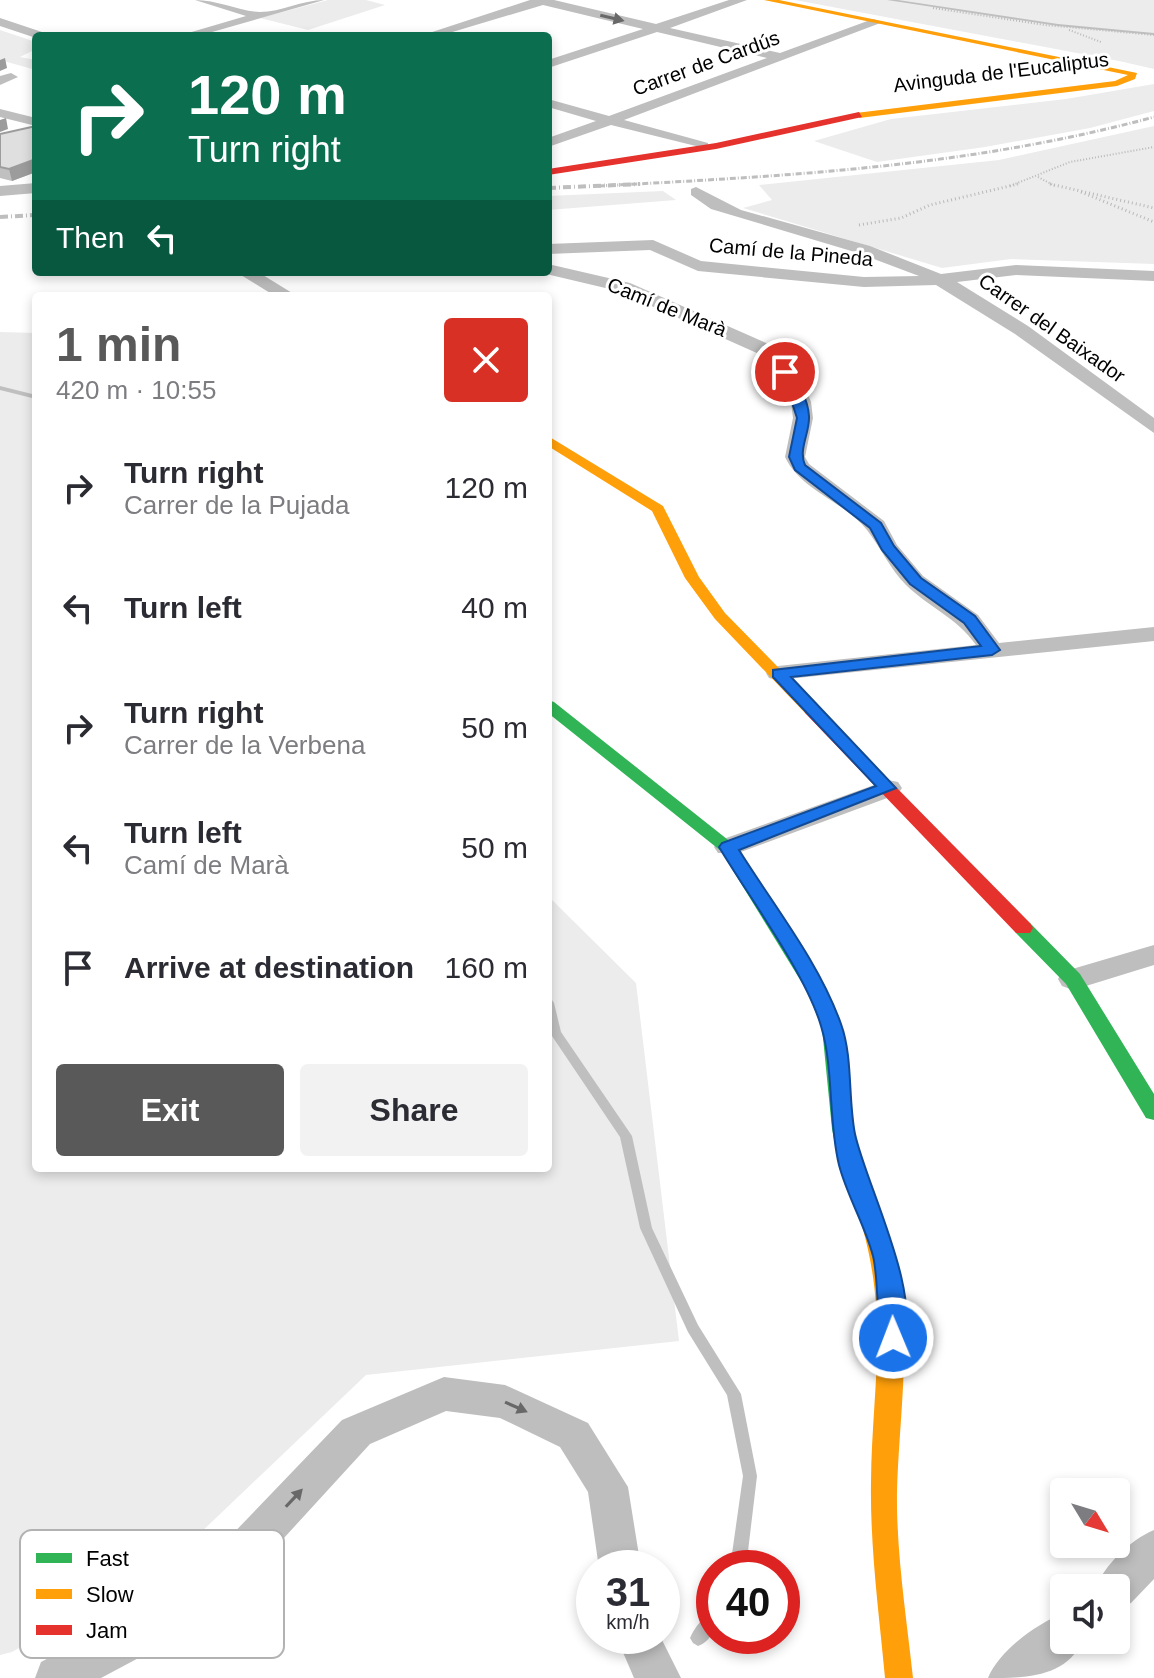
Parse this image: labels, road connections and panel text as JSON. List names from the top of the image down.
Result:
{
  "streets": {
    "street": [
      "Carrer de Cardús",
      "Avinguda de l'Eucaliptus",
      "Camí de la Pineda",
      "Camí de Marà",
      "Carrer del Baixador"
    ]
  },
  "crossings": [
    ["Carrer de Cardús", "Avinguda de l'Eucaliptus"],
    ["Camí de la Pineda", "Carrer del Baixador"]
  ],
  "legend": ["Fast", "Slow", "Jam"],
  "north": "bottom right",
  "page": {
    "turn": ["120 m", "Turn right"],
    "then": "Then",
    "heading": ["1 min", "420 m · 10:55"],
    "list": [
      {
        "name": "Turn right",
        "note": "Carrer de la Pujada",
        "value": "120 m"
      },
      {
        "name": "Turn left",
        "value": "40 m"
      },
      {
        "name": "Turn right",
        "note": "Carrer de la Verbena",
        "value": "50 m"
      },
      {
        "name": "Turn left",
        "note": "Camí de Marà",
        "value": "50 m"
      },
      {
        "name": "Arrive at destination",
        "value": "160 m"
      }
    ],
    "buttons": ["Exit", "Share"],
    "speed": "31 km/h",
    "limit": "40"
  }
}
